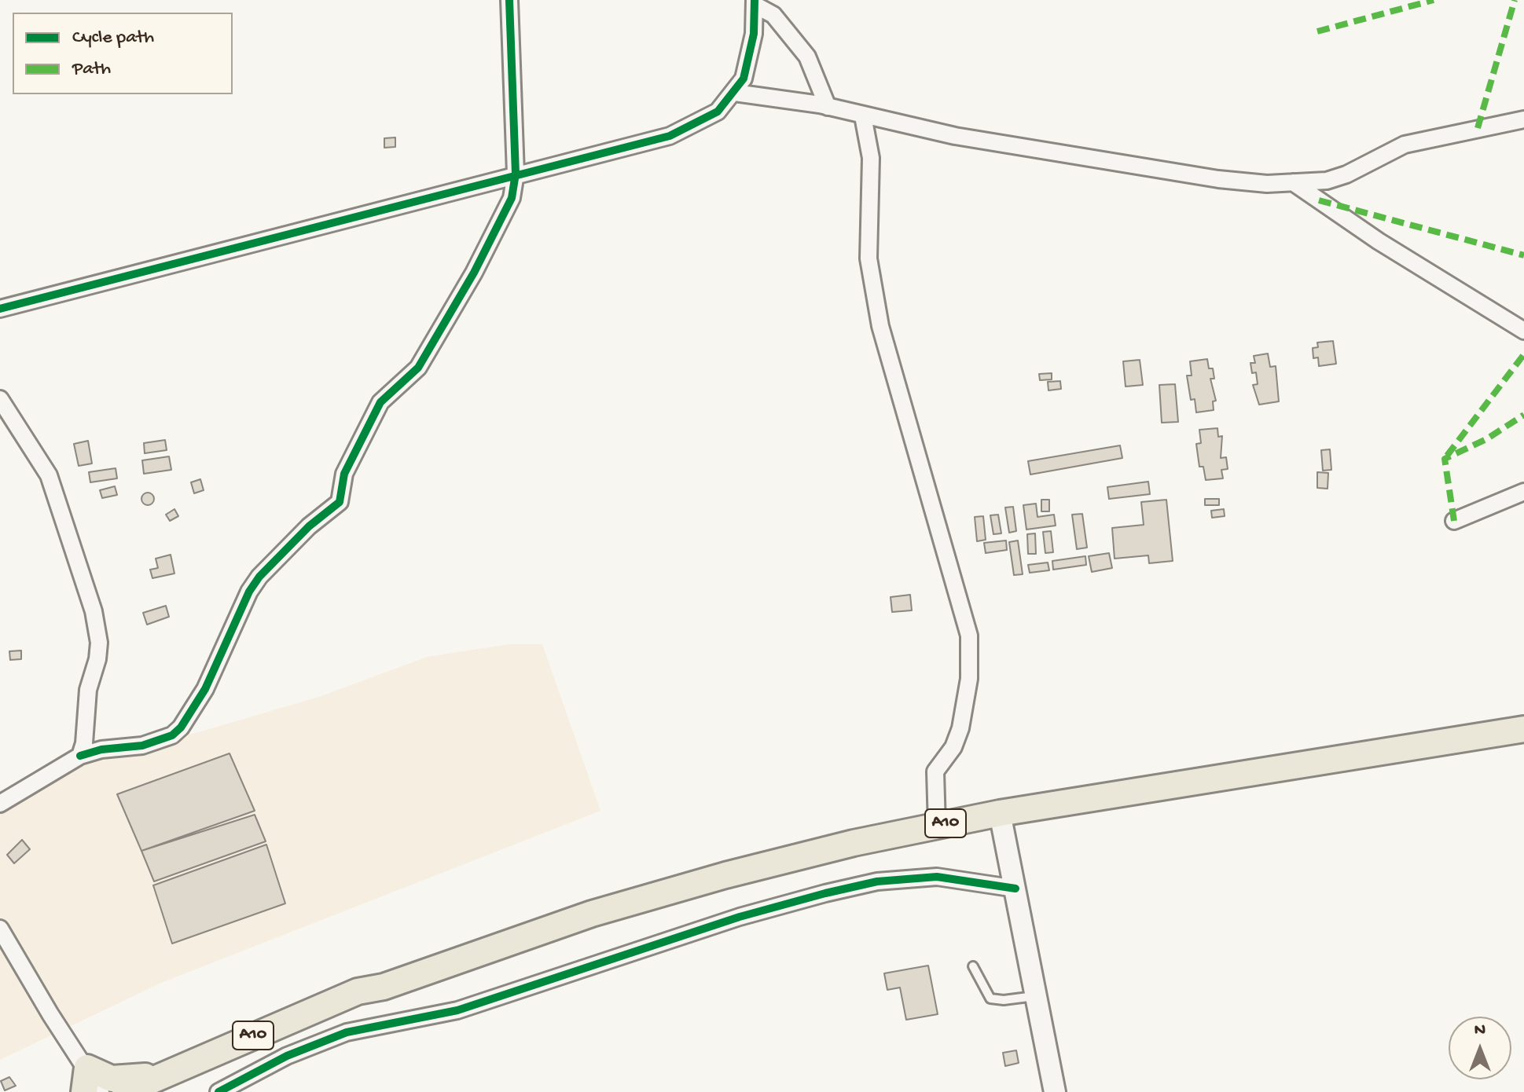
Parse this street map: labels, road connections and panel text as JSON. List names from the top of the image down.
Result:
{
  "streets": {
    "main road": ["A10"]
  },
  "legend": ["Cycle path", "Path"],
  "north": "top"
}
